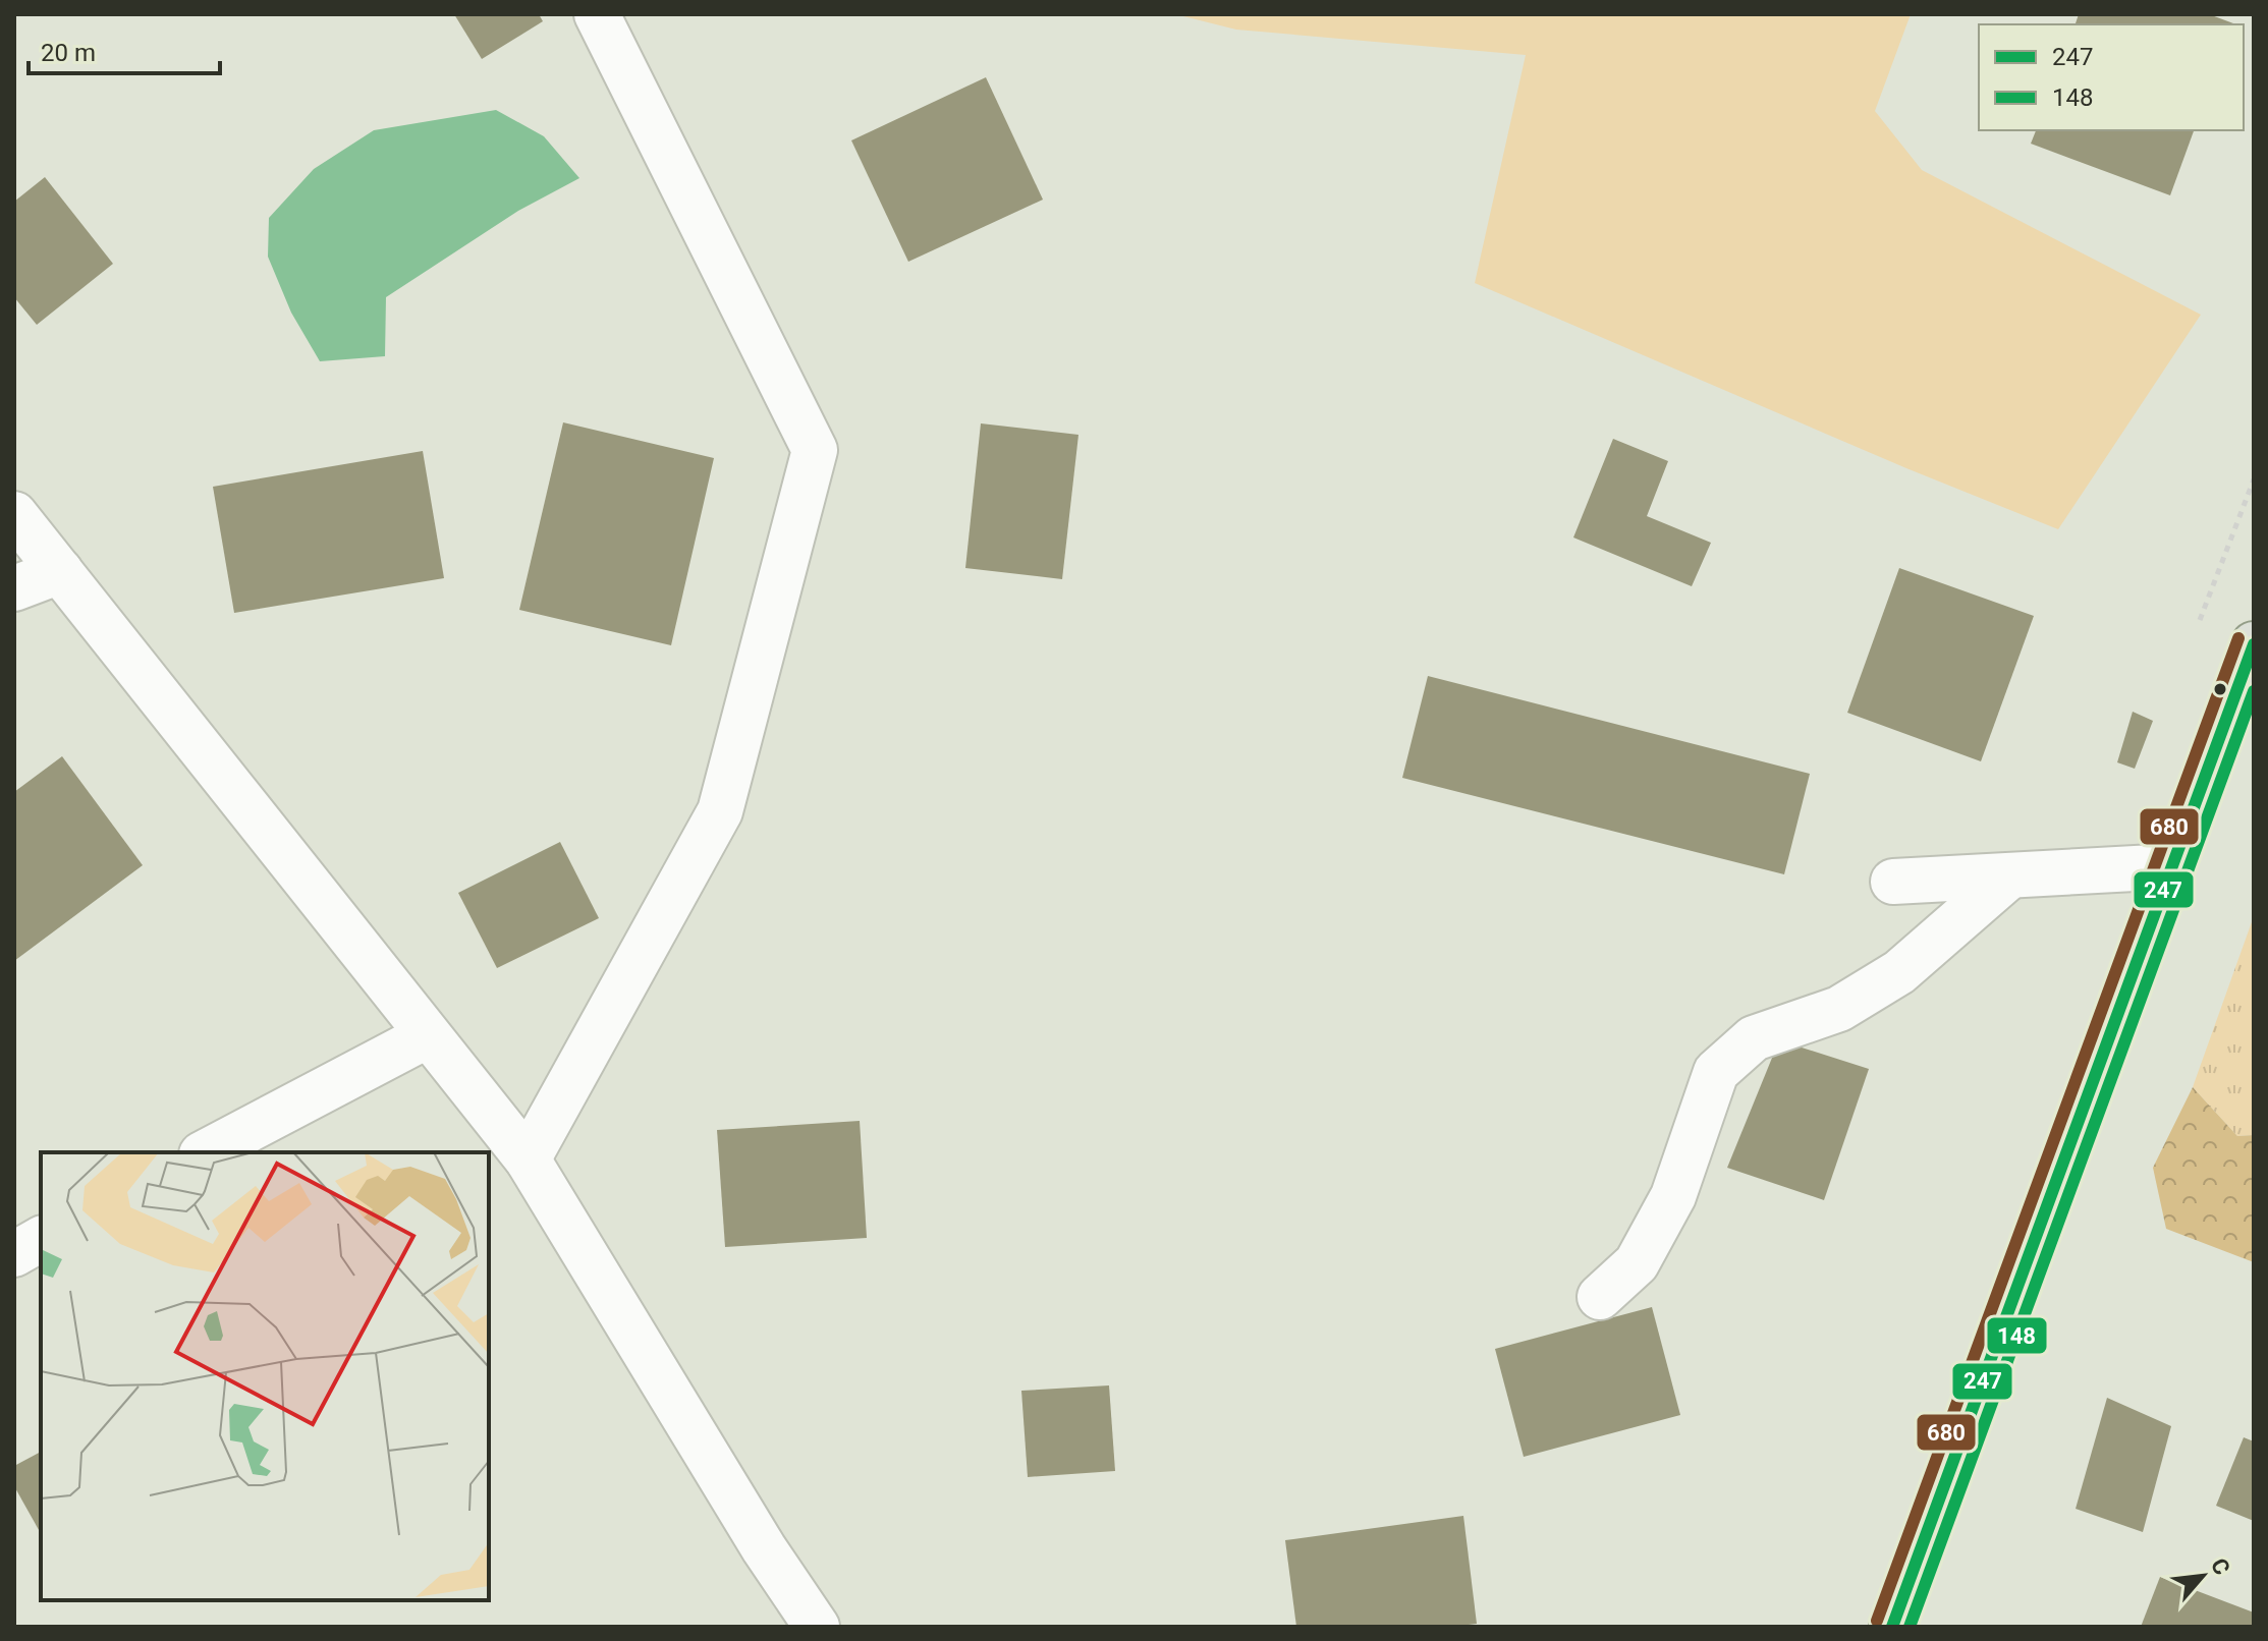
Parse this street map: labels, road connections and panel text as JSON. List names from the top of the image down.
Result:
{
  "lines": ["transit line 680", "transit line 247", "transit line 148"],
  "legend": ["247", "148"],
  "scale_bar": "20 m",
  "north": "top right"
}
